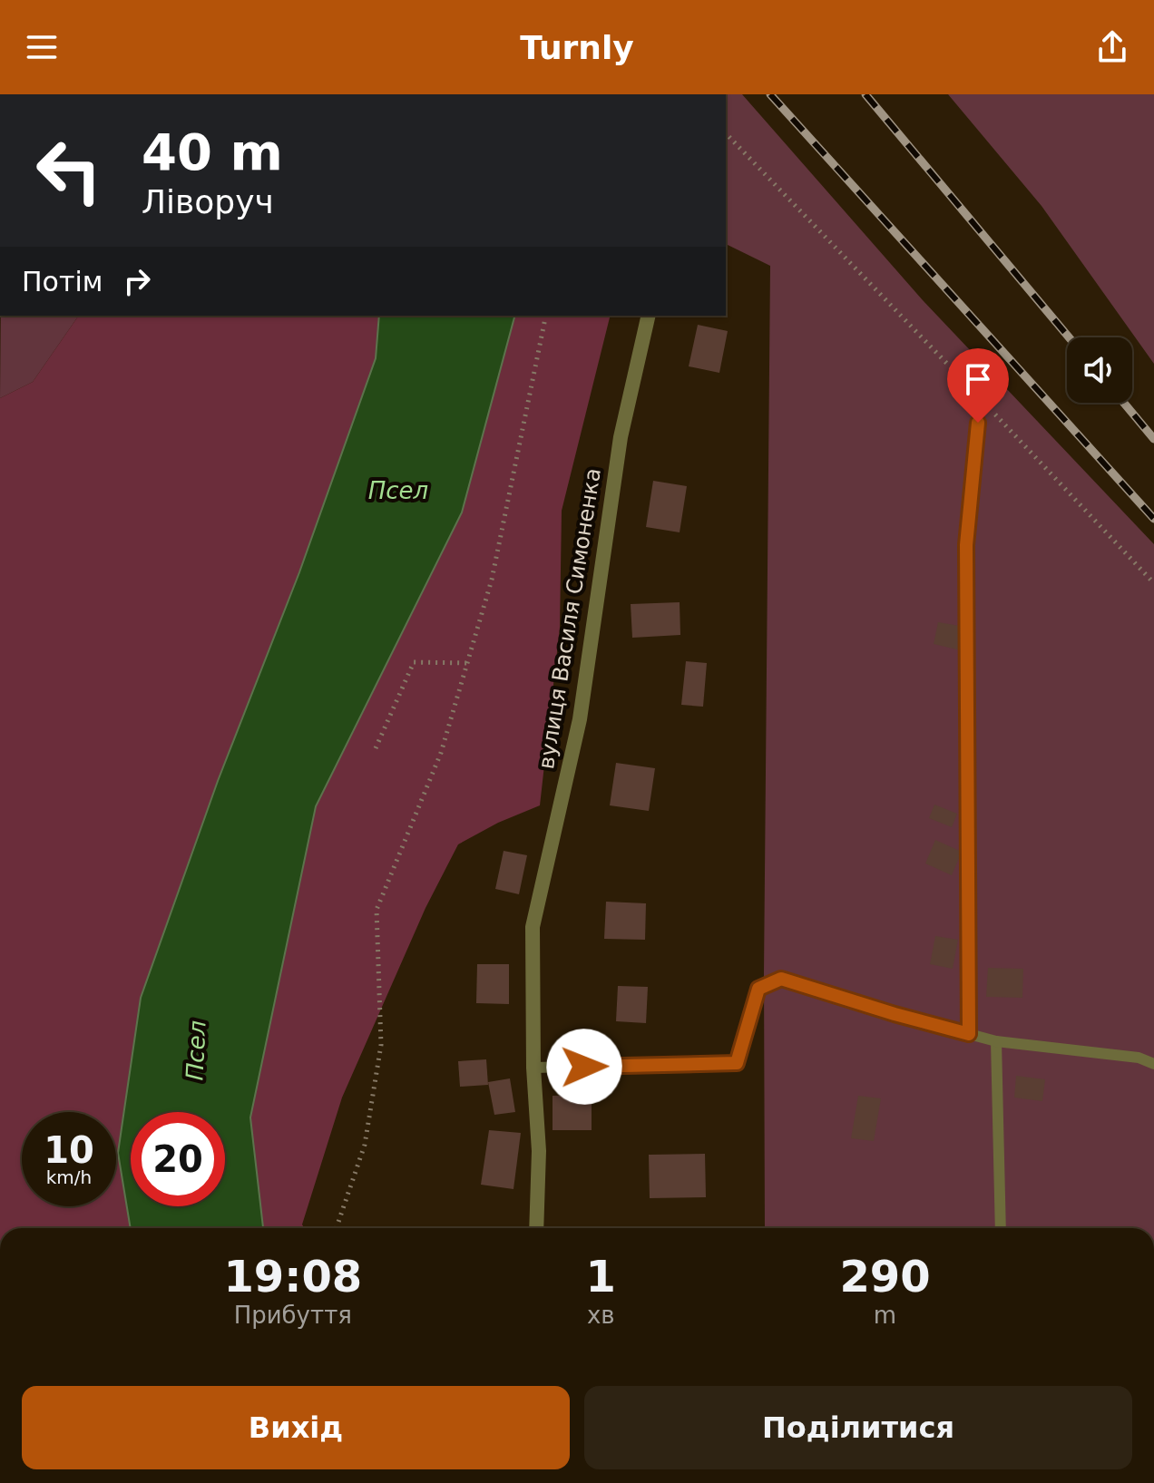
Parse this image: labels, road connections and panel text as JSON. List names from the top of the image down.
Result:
{
  "streets": {
    "street": ["вулиця Василя Симоненка"]
  },
  "water": ["Псел"],
  "page": {
    "header": "Turnly",
    "turn": ["40 m", "Ліворуч"],
    "then": "Потім",
    "speed": "10 km/h",
    "limit": "20",
    "eta": [
      "19:08",
      "Прибуття",
      "1",
      "хв",
      "290",
      "m"
    ],
    "buttons": ["Вихід", "Поділитися"]
  }
}
